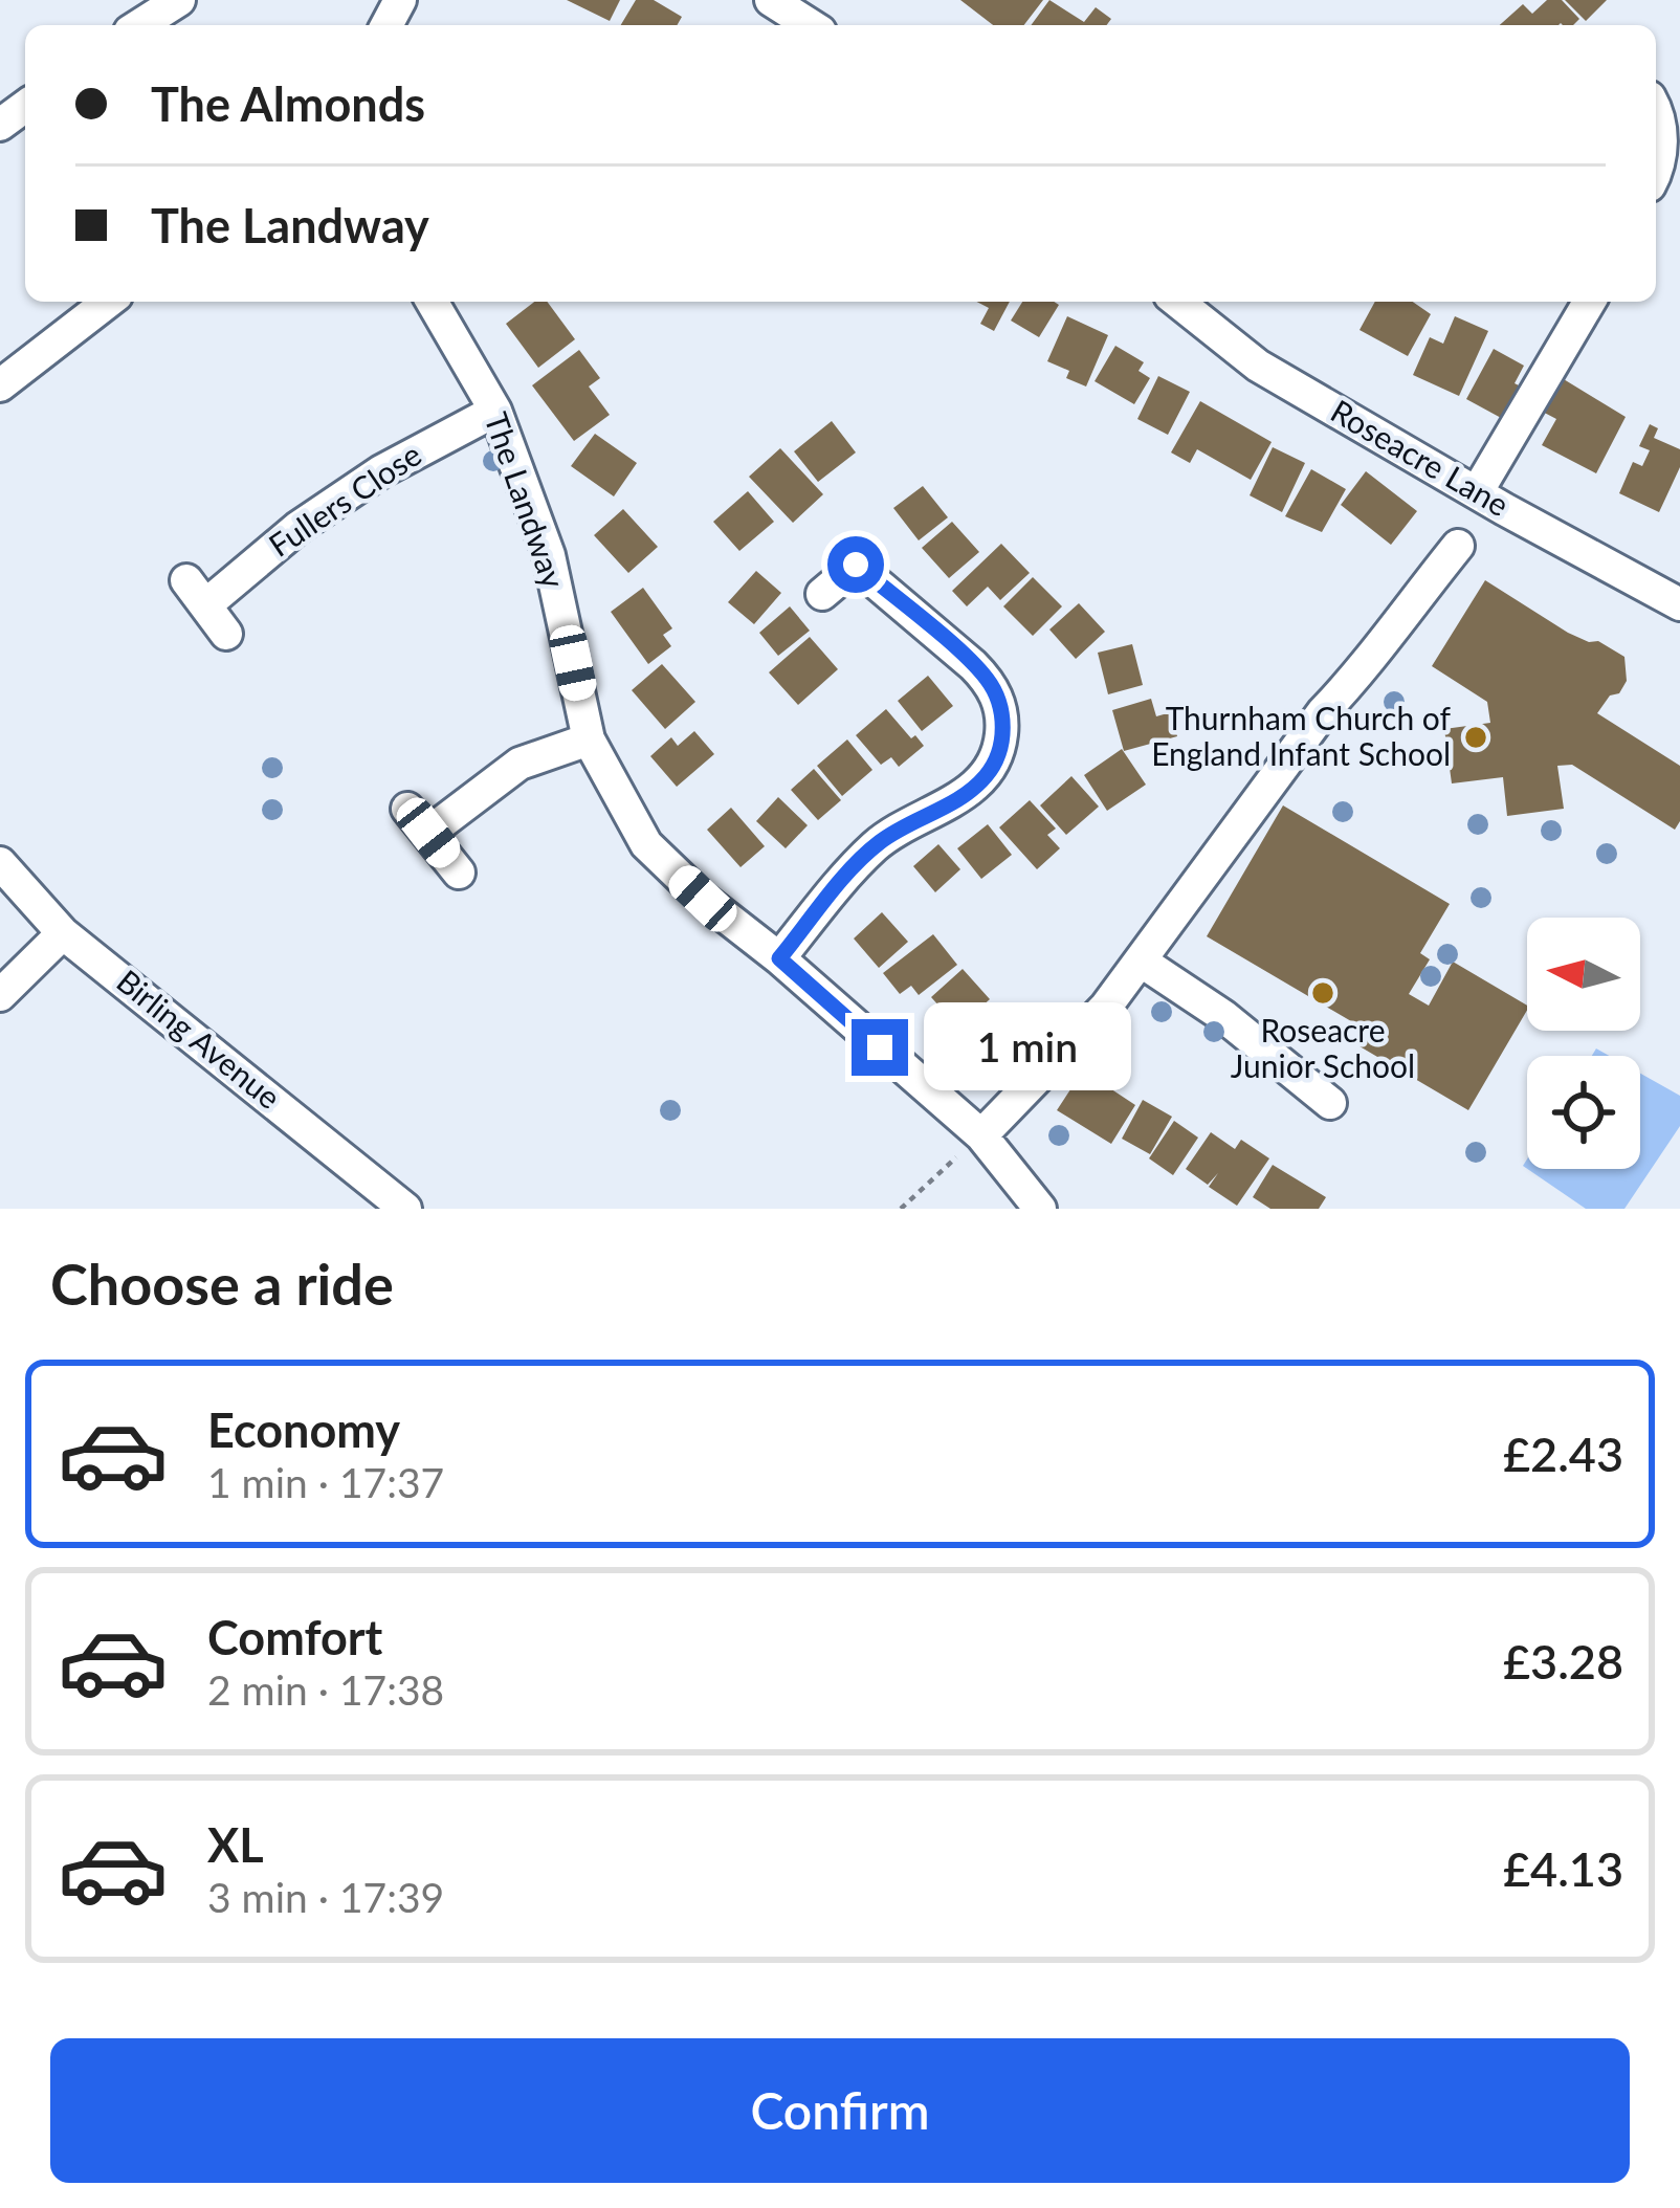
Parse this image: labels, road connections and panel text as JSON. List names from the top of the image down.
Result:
{
  "streets": {
    "street": [
      "Roseacre Lane",
      "Fullers Close",
      "The Landway",
      "Birling Avenue"
    ]
  },
  "crossings": [
    ["Fullers Close", "The Landway"]
  ],
  "places": ["Thurnham Church of England Infant School", "Roseacre Junior School"],
  "north": "left",
  "page": {
    "banner": ["The Almonds", "The Landway"],
    "bubble": "1 min",
    "heading": "Choose a ride",
    "list": [
      {
        "name": "Economy",
        "note": "1 min · 17:37",
        "value": "£2.43"
      },
      {
        "name": "Comfort",
        "note": "2 min · 17:38",
        "value": "£3.28"
      },
      {
        "name": "XL",
        "note": "3 min · 17:39",
        "value": "£4.13"
      }
    ],
    "buttons": "Confirm"
  }
}
